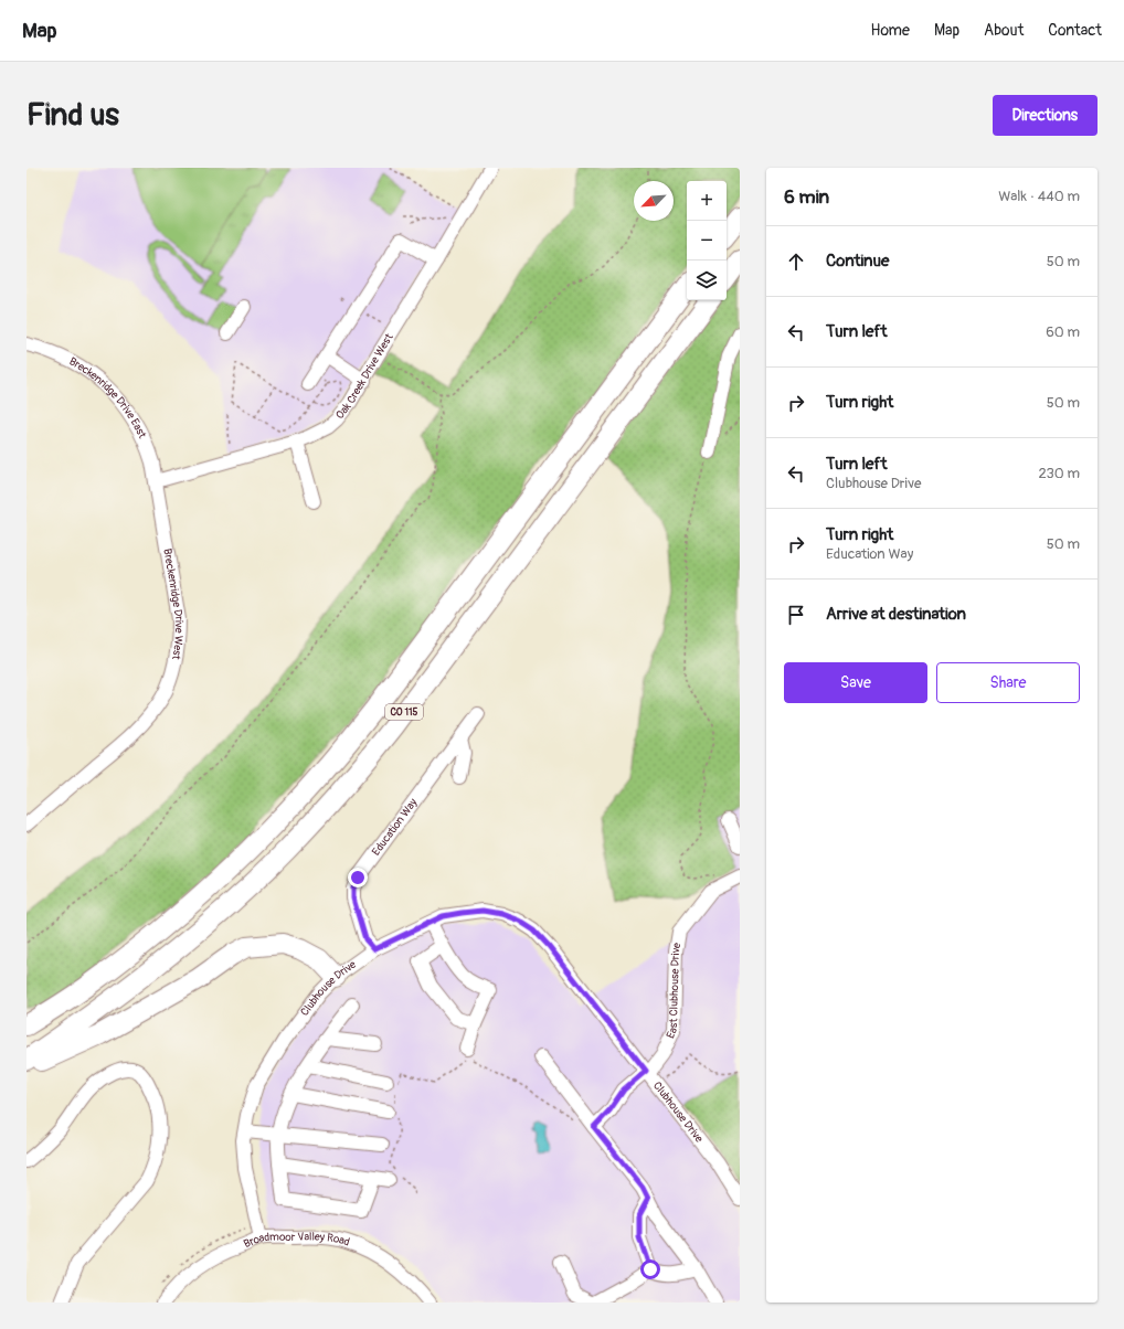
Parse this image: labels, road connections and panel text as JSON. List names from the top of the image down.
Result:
{
  "streets": {
    "highway": ["CO 115"],
    "street": [
      "Oak Creek Drive West",
      "Breckenridge Drive East",
      "Breckenridge Drive West",
      "Education Way",
      "Clubhouse Drive",
      "East Clubhouse Drive",
      "Broadmoor Valley Road"
    ]
  },
  "crossings": [
    ["Oak Creek Drive West", "Breckenridge Drive East"],
    ["Oak Creek Drive West", "Breckenridge Drive West"],
    ["Breckenridge Drive East", "Breckenridge Drive West"],
    ["Education Way", "Clubhouse Drive"],
    ["Clubhouse Drive", "East Clubhouse Drive"],
    ["Clubhouse Drive", "Broadmoor Valley Road"]
  ],
  "north": "bottom left",
  "page": {
    "header": "Map",
    "nav": [
      "Home",
      "Map",
      "About",
      "Contact"
    ],
    "buttons": [
      "Directions",
      ["Save", "Share"]
    ],
    "title": "Find us",
    "heading": ["6 min", "Walk · 440 m"],
    "map_buttons": ["+", "−"],
    "list": [
      ["Continue", "50 m"],
      ["Turn left", "60 m"],
      ["Turn right", "50 m"],
      ["Turn left", "Clubhouse Drive", "230 m"],
      ["Turn right", "Education Way", "50 m"],
      "Arrive at destination"
    ]
  }
}
